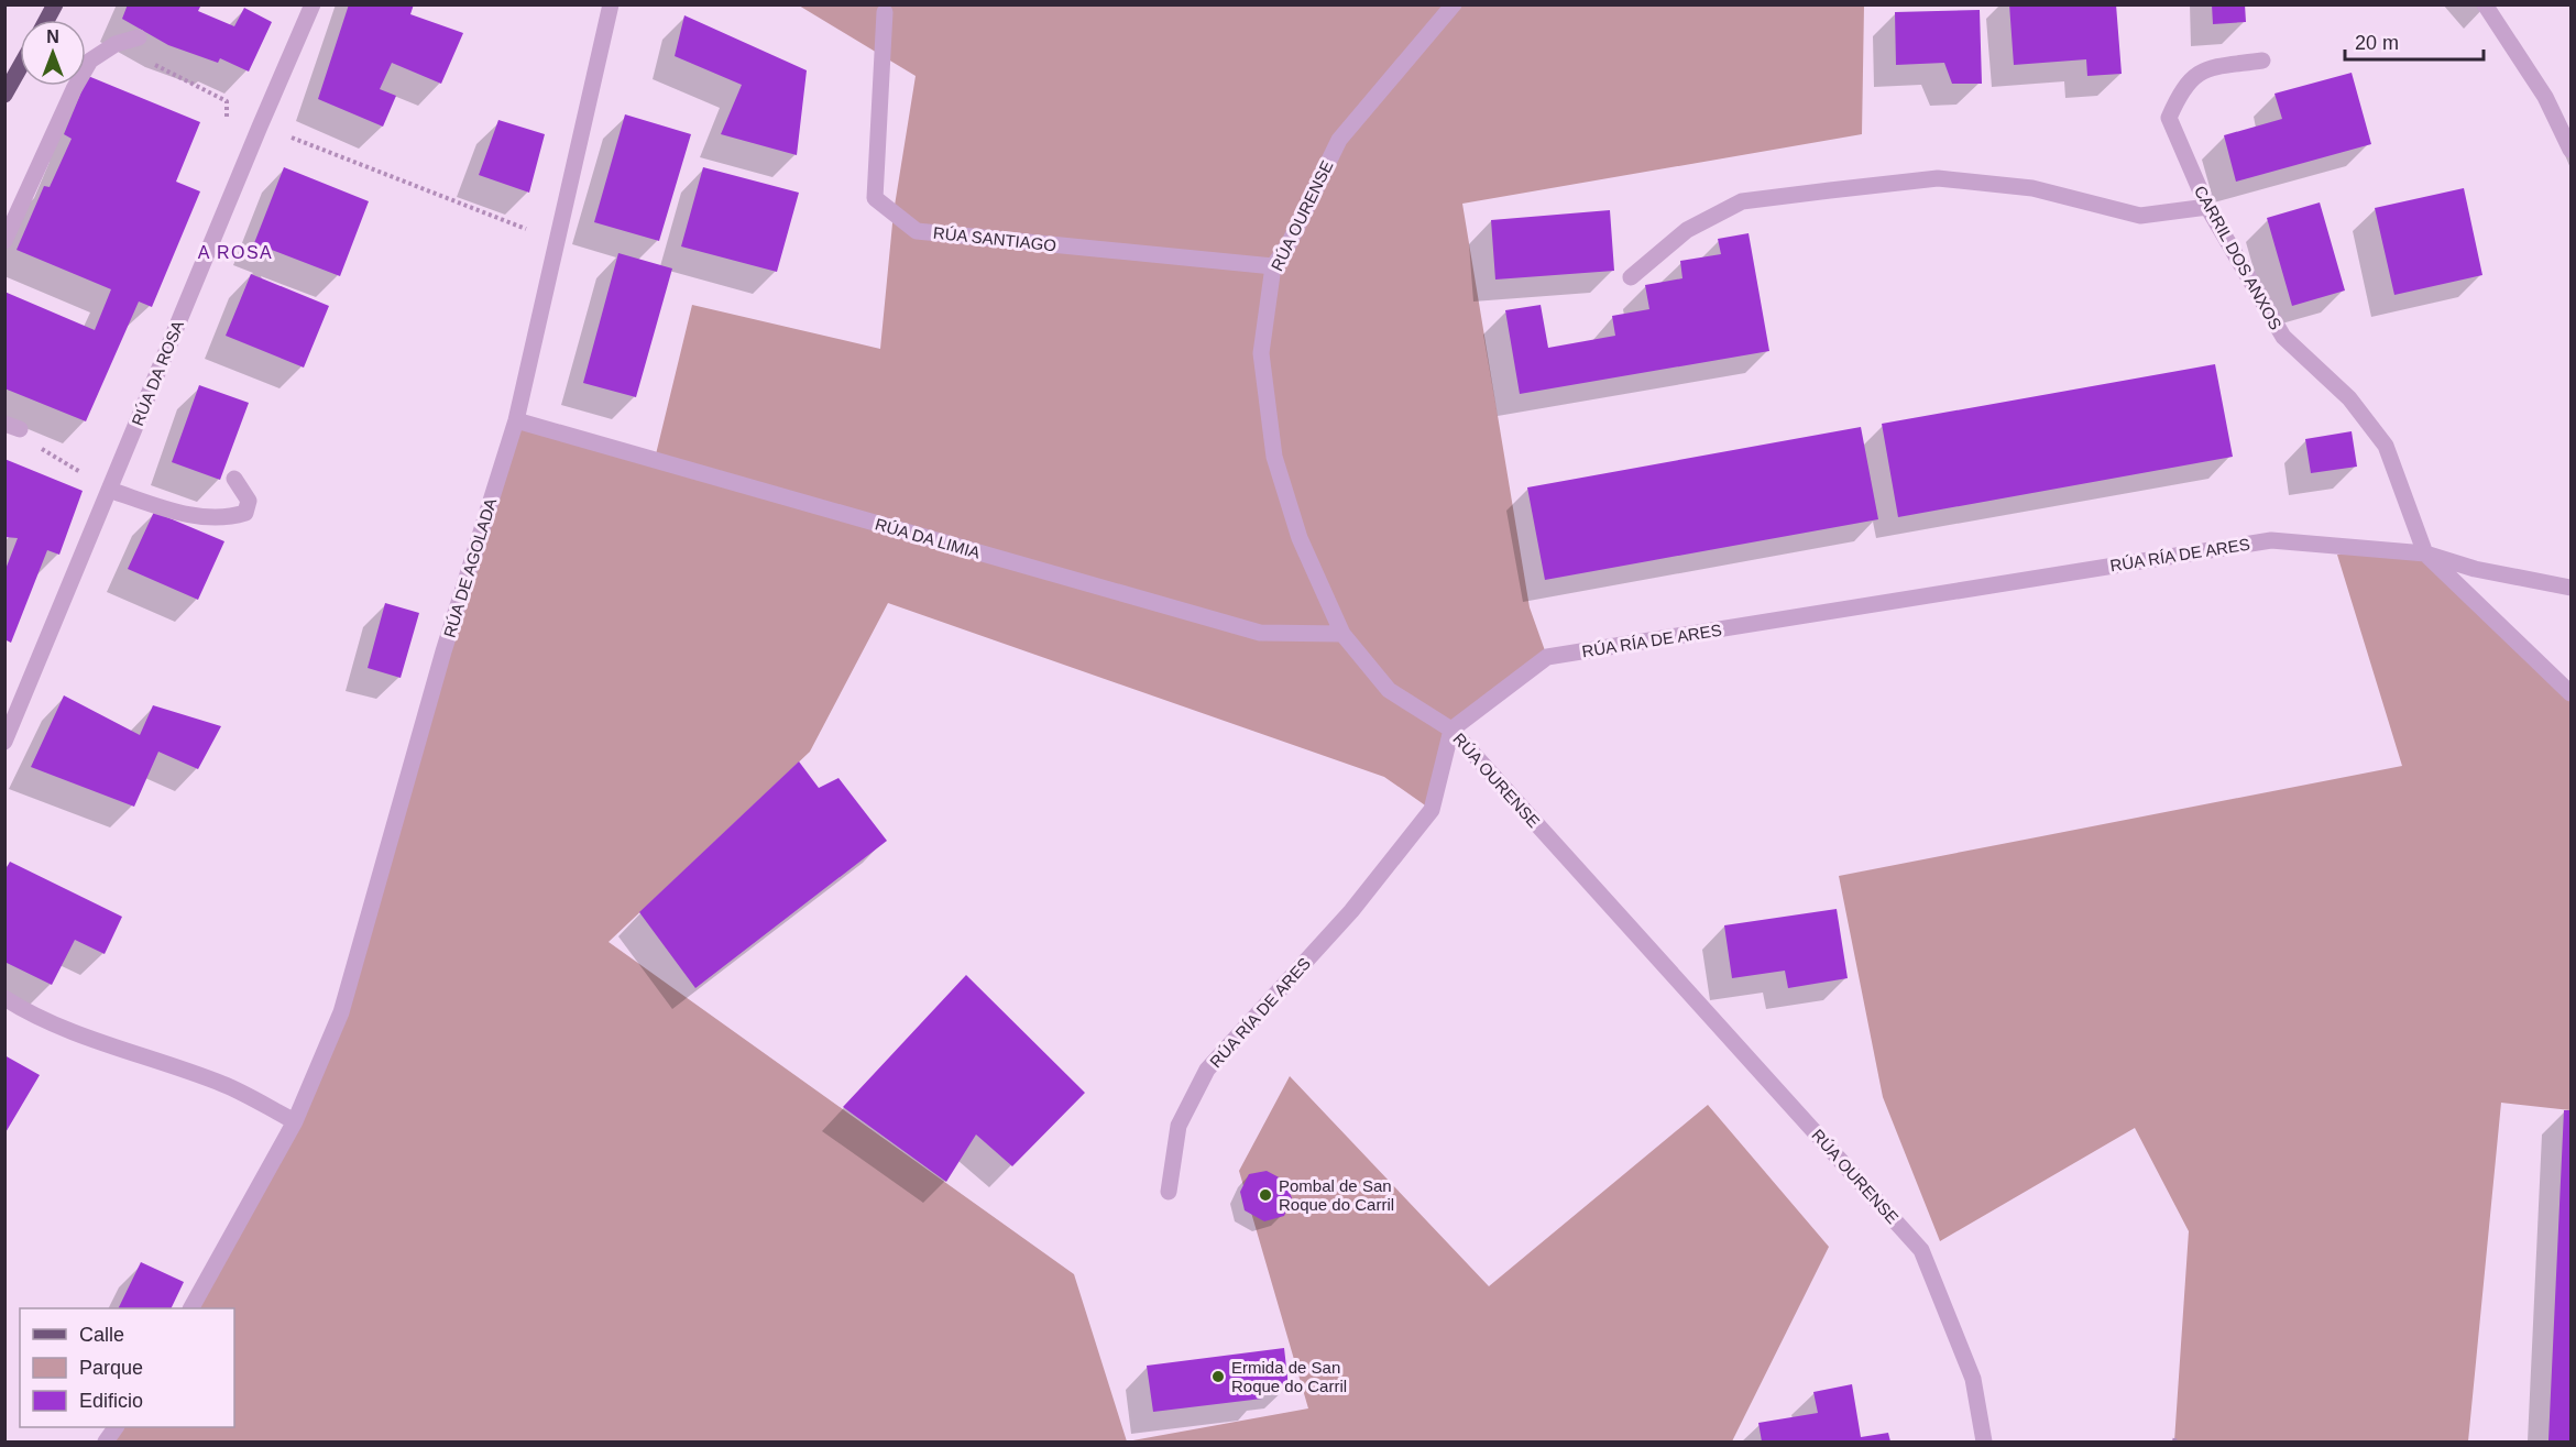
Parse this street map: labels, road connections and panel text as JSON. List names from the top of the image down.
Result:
{
  "streets": {
    "street": [
      "RÚA OURENSE",
      "RÚA SANTIAGO",
      "CARRIL DOS ANXOS",
      "RÚA DA ROSA",
      "RÚA DA LIMIA",
      "RÚA RÍA DE ARES",
      "RÚA DE AGOLADA"
    ]
  },
  "crossings": [
    ["RÚA OURENSE", "RÚA SANTIAGO"],
    ["RÚA OURENSE", "RÚA DA LIMIA"],
    ["RÚA OURENSE", "RÚA RÍA DE ARES"],
    ["CARRIL DOS ANXOS", "RÚA RÍA DE ARES"],
    ["RÚA DA LIMIA", "RÚA DE AGOLADA"]
  ],
  "districts": ["A ROSA"],
  "places": ["Pombal de San Roque do Carril", "Ermida de San Roque do Carril"],
  "legend": ["Calle", "Parque", "Edificio"],
  "scale_bar": "20 m",
  "north": "top"
}
